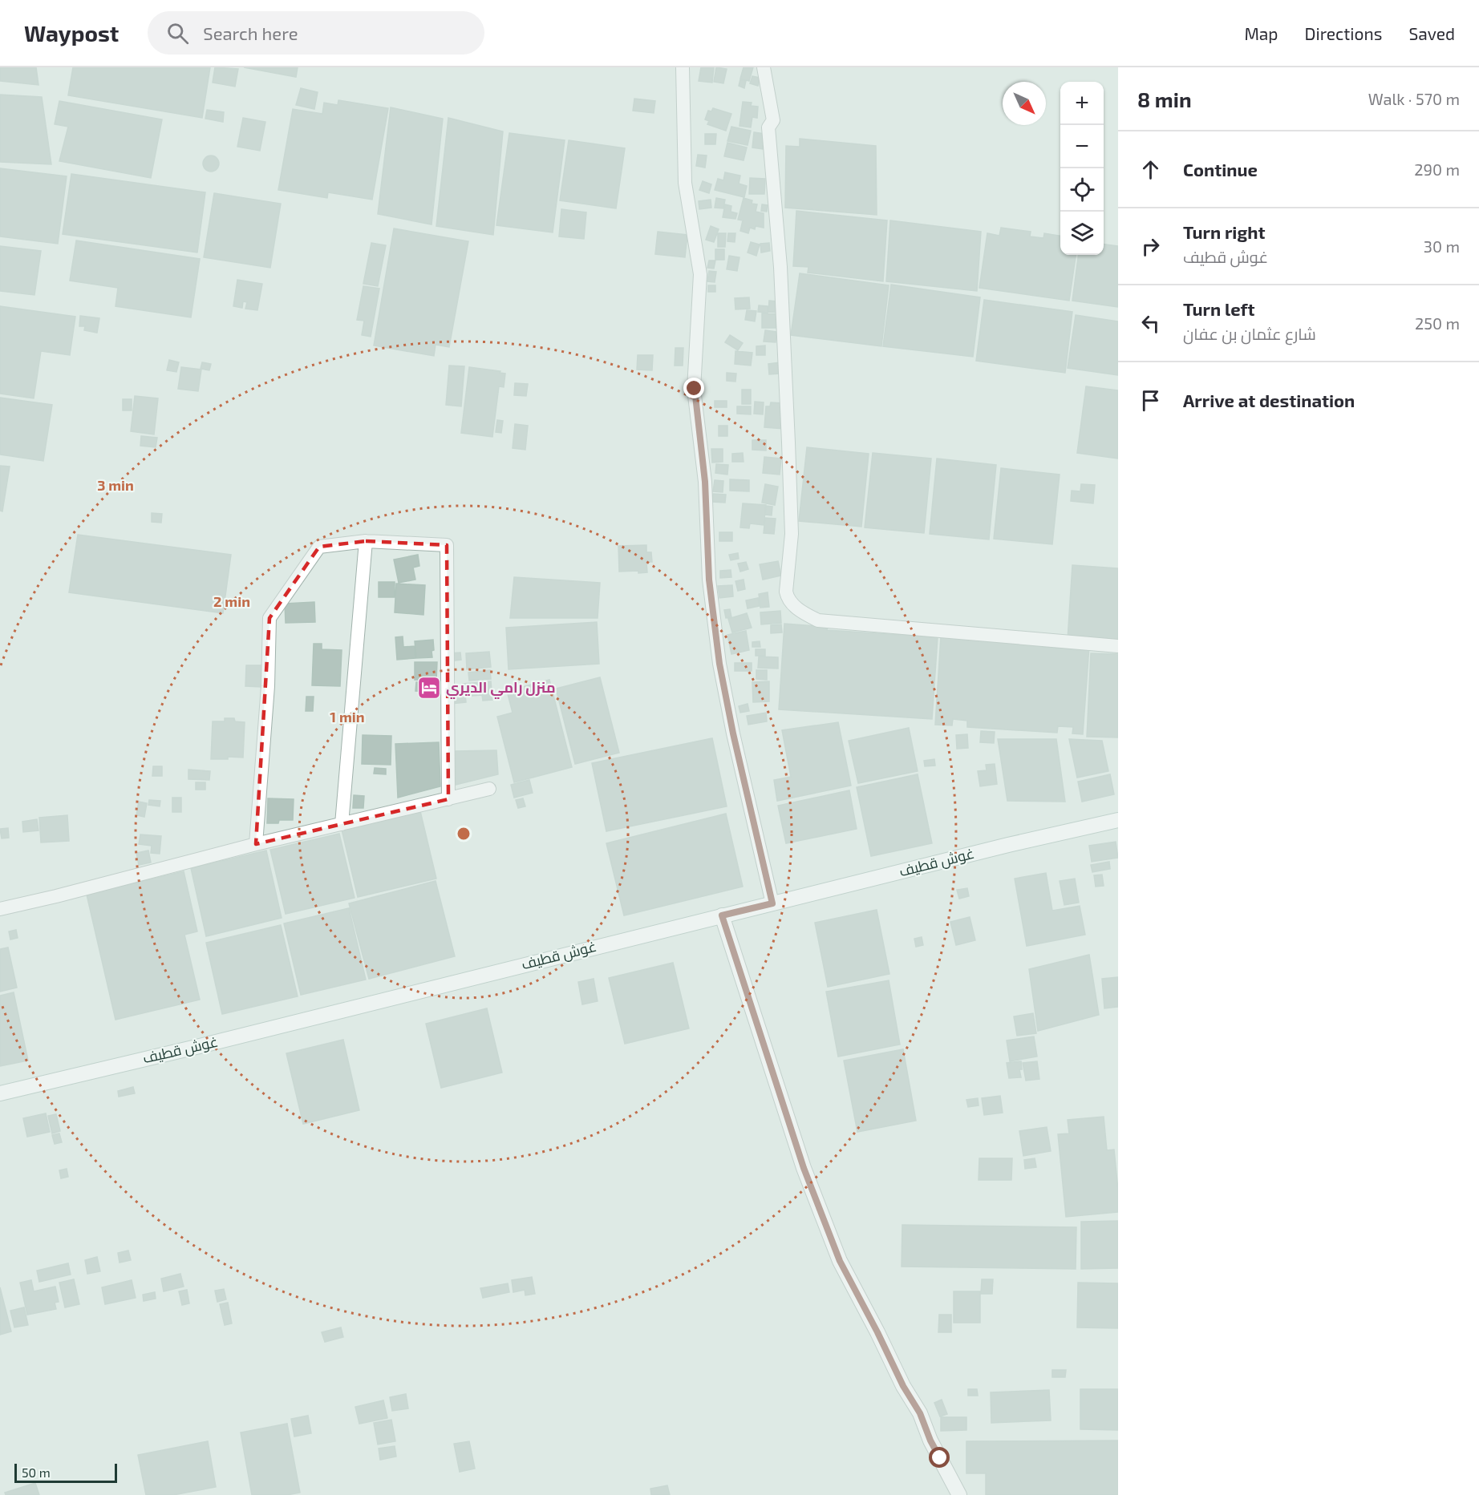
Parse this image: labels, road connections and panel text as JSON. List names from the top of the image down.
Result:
{
  "streets": {
    "main road": ["غوش قطيف"]
  },
  "places": {
    "hotel": ["منزل رامي الديري"]
  },
  "scale_bar": "50 m",
  "north": "bottom right",
  "page": {
    "header": "Waypost",
    "search": "Search here",
    "nav": ["Map", "Directions", "Saved"],
    "heading": ["8 min", "Walk · 570 m"],
    "map_buttons": ["+", "−"],
    "list": [
      ["Continue", "290 m"],
      ["Turn right", "غوش قطيف", "30 m"],
      ["Turn left", "شارع عثمان بن عفان", "250 m"],
      "Arrive at destination"
    ],
    "scale": "50 m"
  },
  "rings": ["3 min", "2 min", "1 min"]
}
